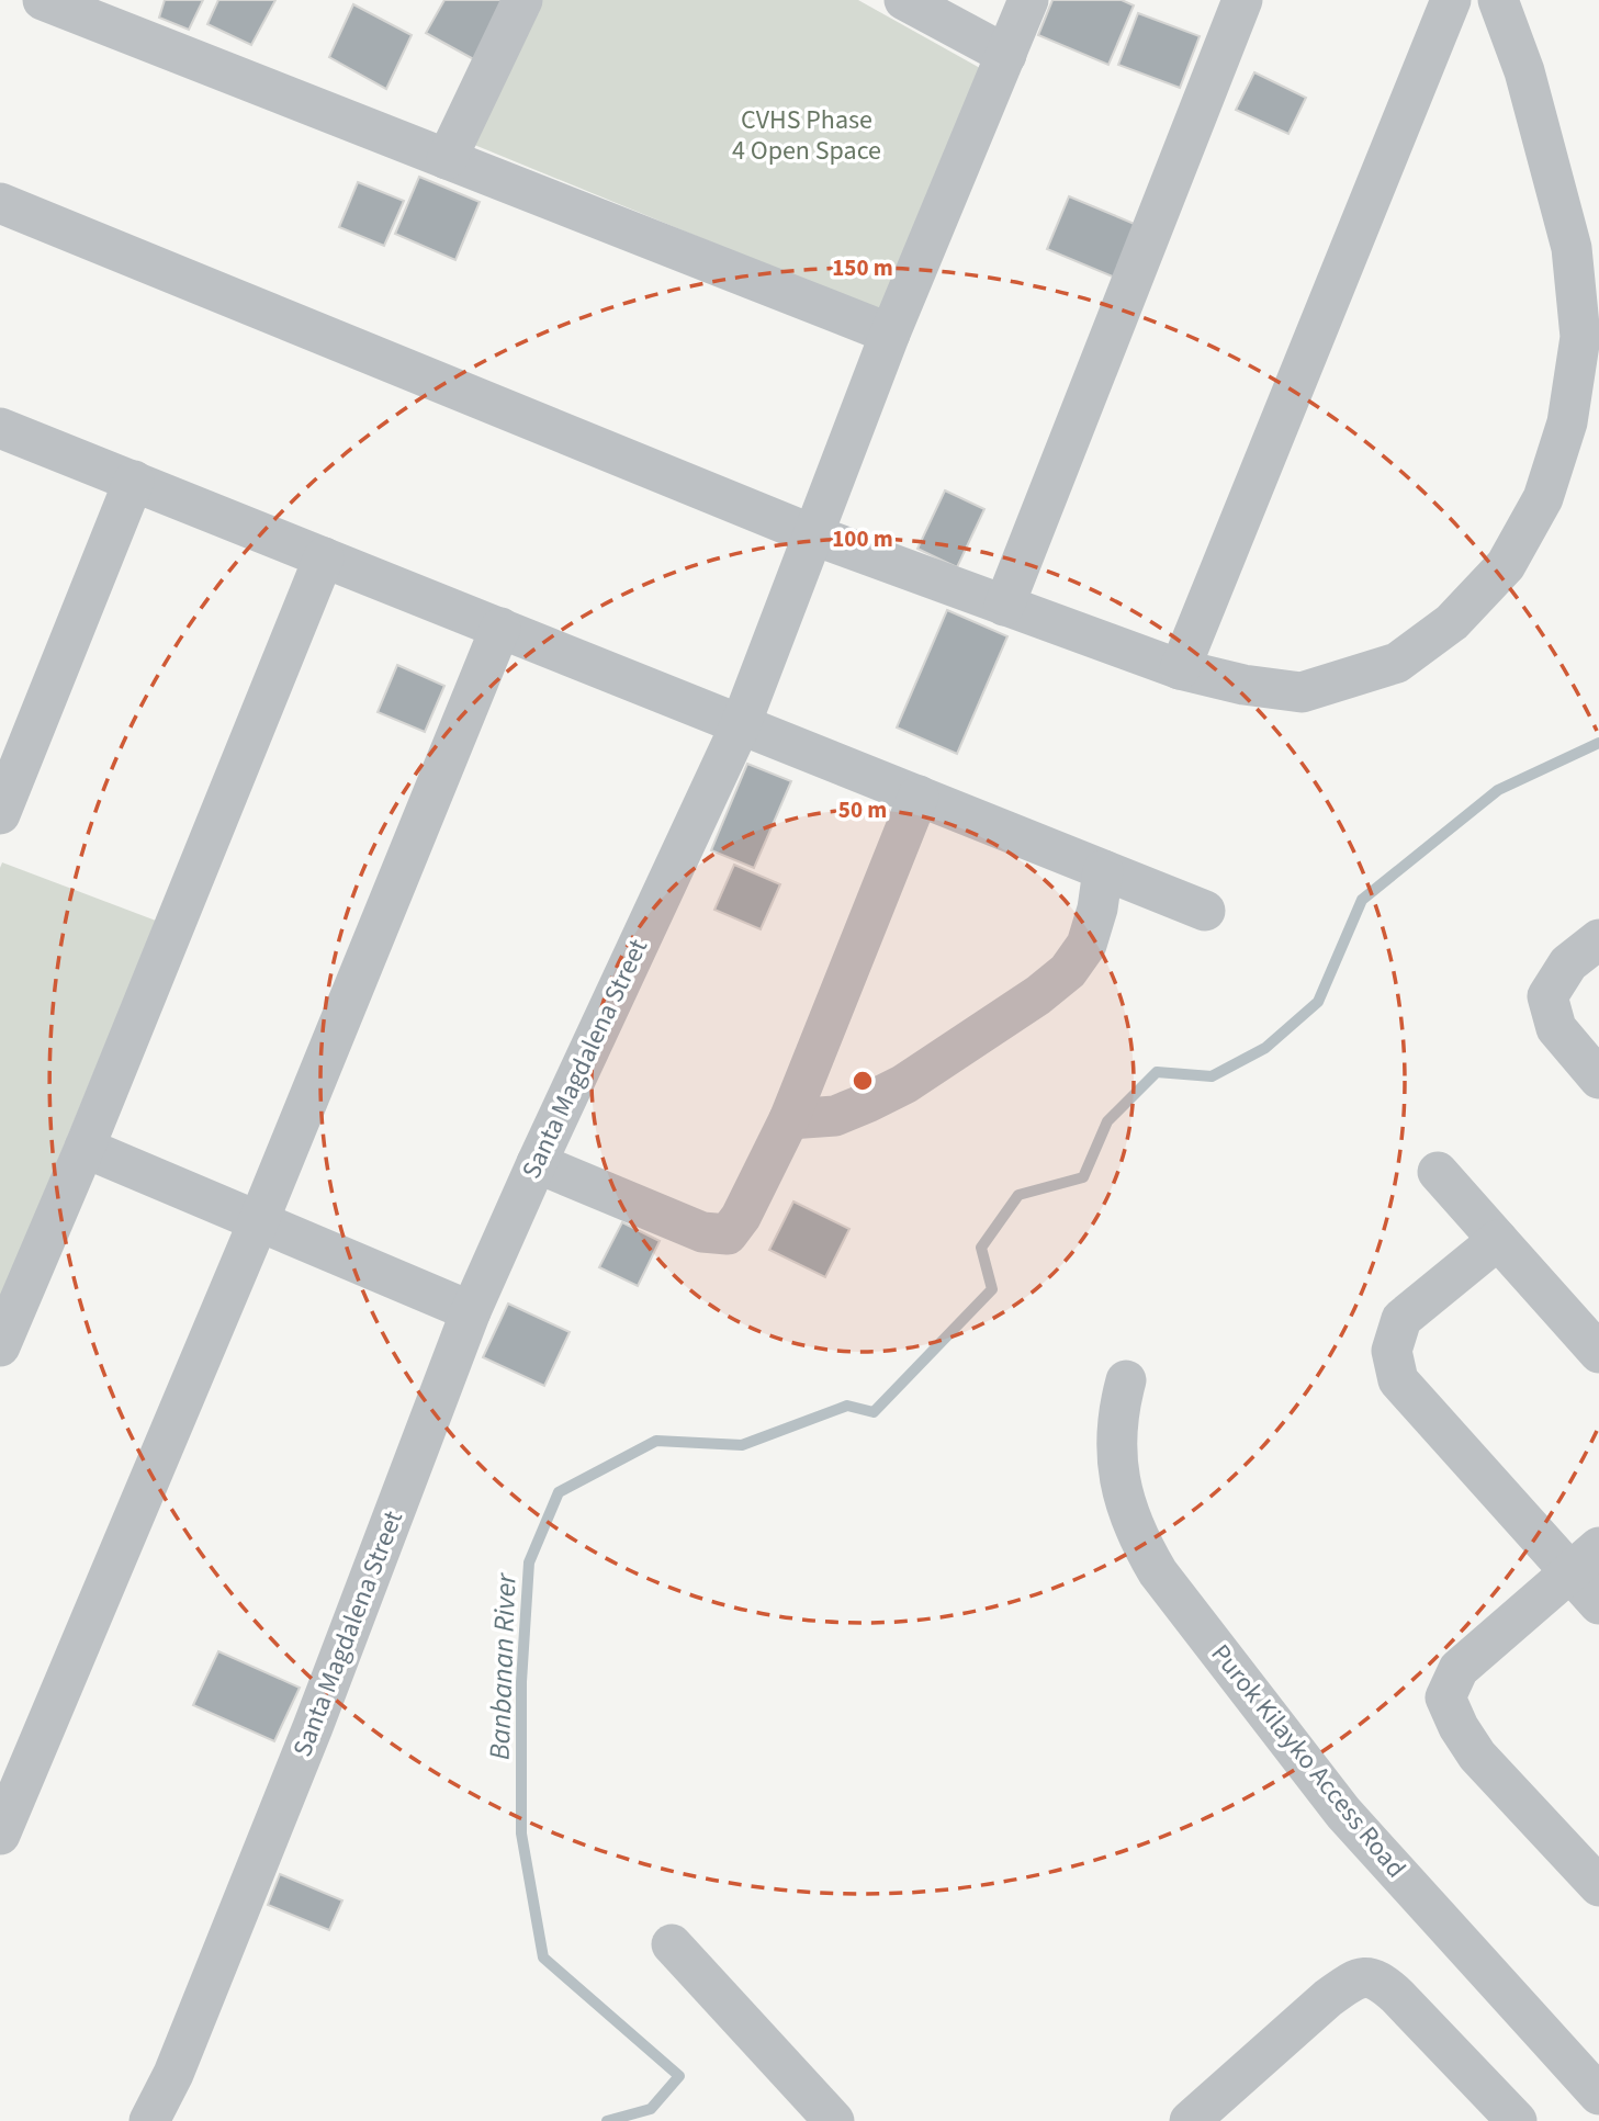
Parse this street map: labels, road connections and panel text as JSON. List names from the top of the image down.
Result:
{
  "streets": {
    "street": ["Santa Magdalena Street", "Purok Kilayko Access Road"]
  },
  "water": ["Banbanan River"],
  "parks": ["CVHS Phase 4 Open Space"],
  "rings": ["150 m", "100 m", "50 m"]
}
